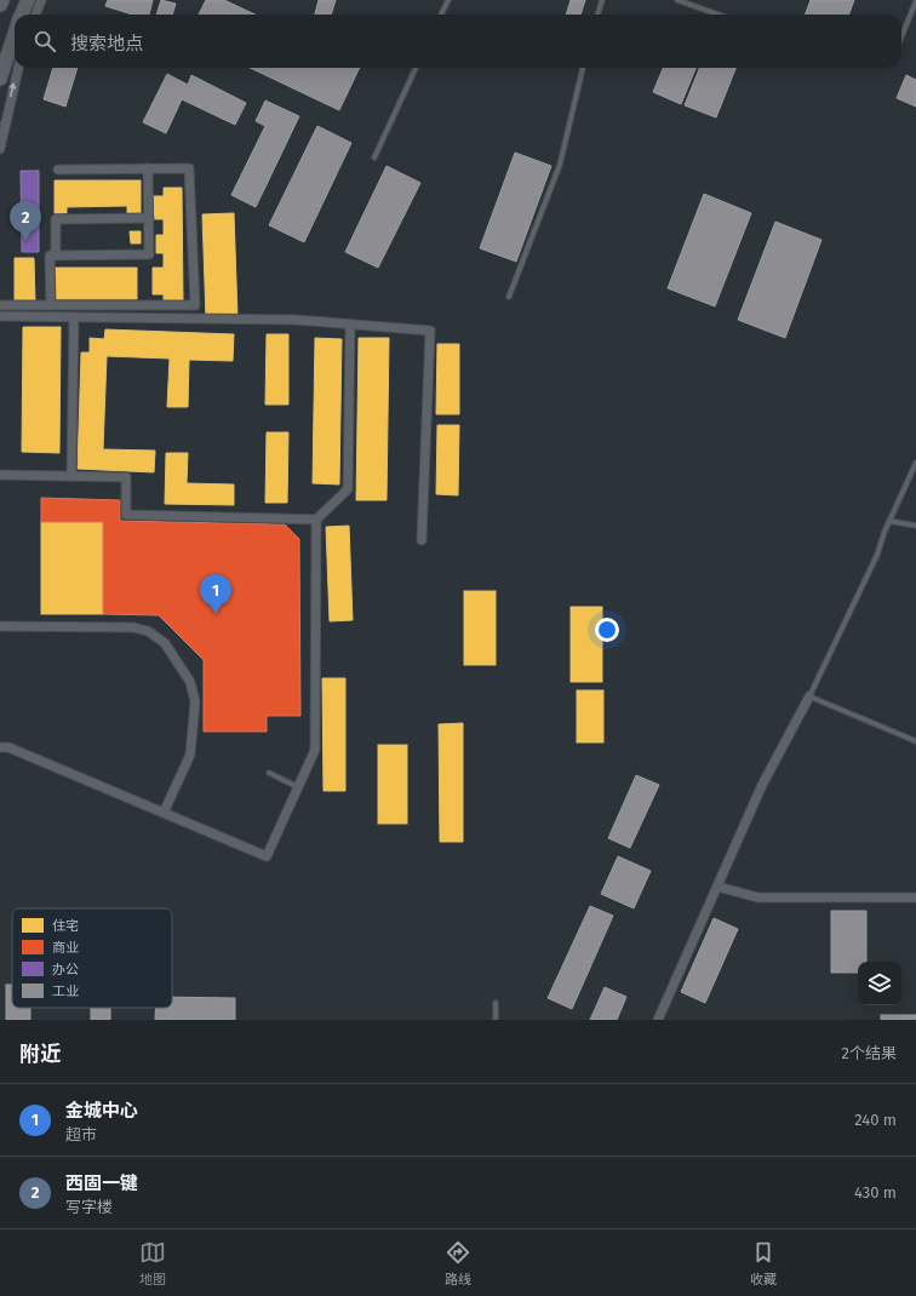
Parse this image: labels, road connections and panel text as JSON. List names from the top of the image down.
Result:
{
  "legend": [
    "住宅",
    "商业",
    "办公",
    "工业"
  ],
  "page": {
    "search": "搜索地点",
    "pins": ["2", "1"],
    "heading": ["附近", "2个结果"],
    "list": [
      {
        "mark": "1",
        "name": "金城中心",
        "note": "超市",
        "value": "240 m"
      },
      {
        "mark": "2",
        "name": "西固一键",
        "note": "写字楼",
        "value": "430 m"
      }
    ],
    "nav": ["地图", "路线", "收藏"]
  }
}
